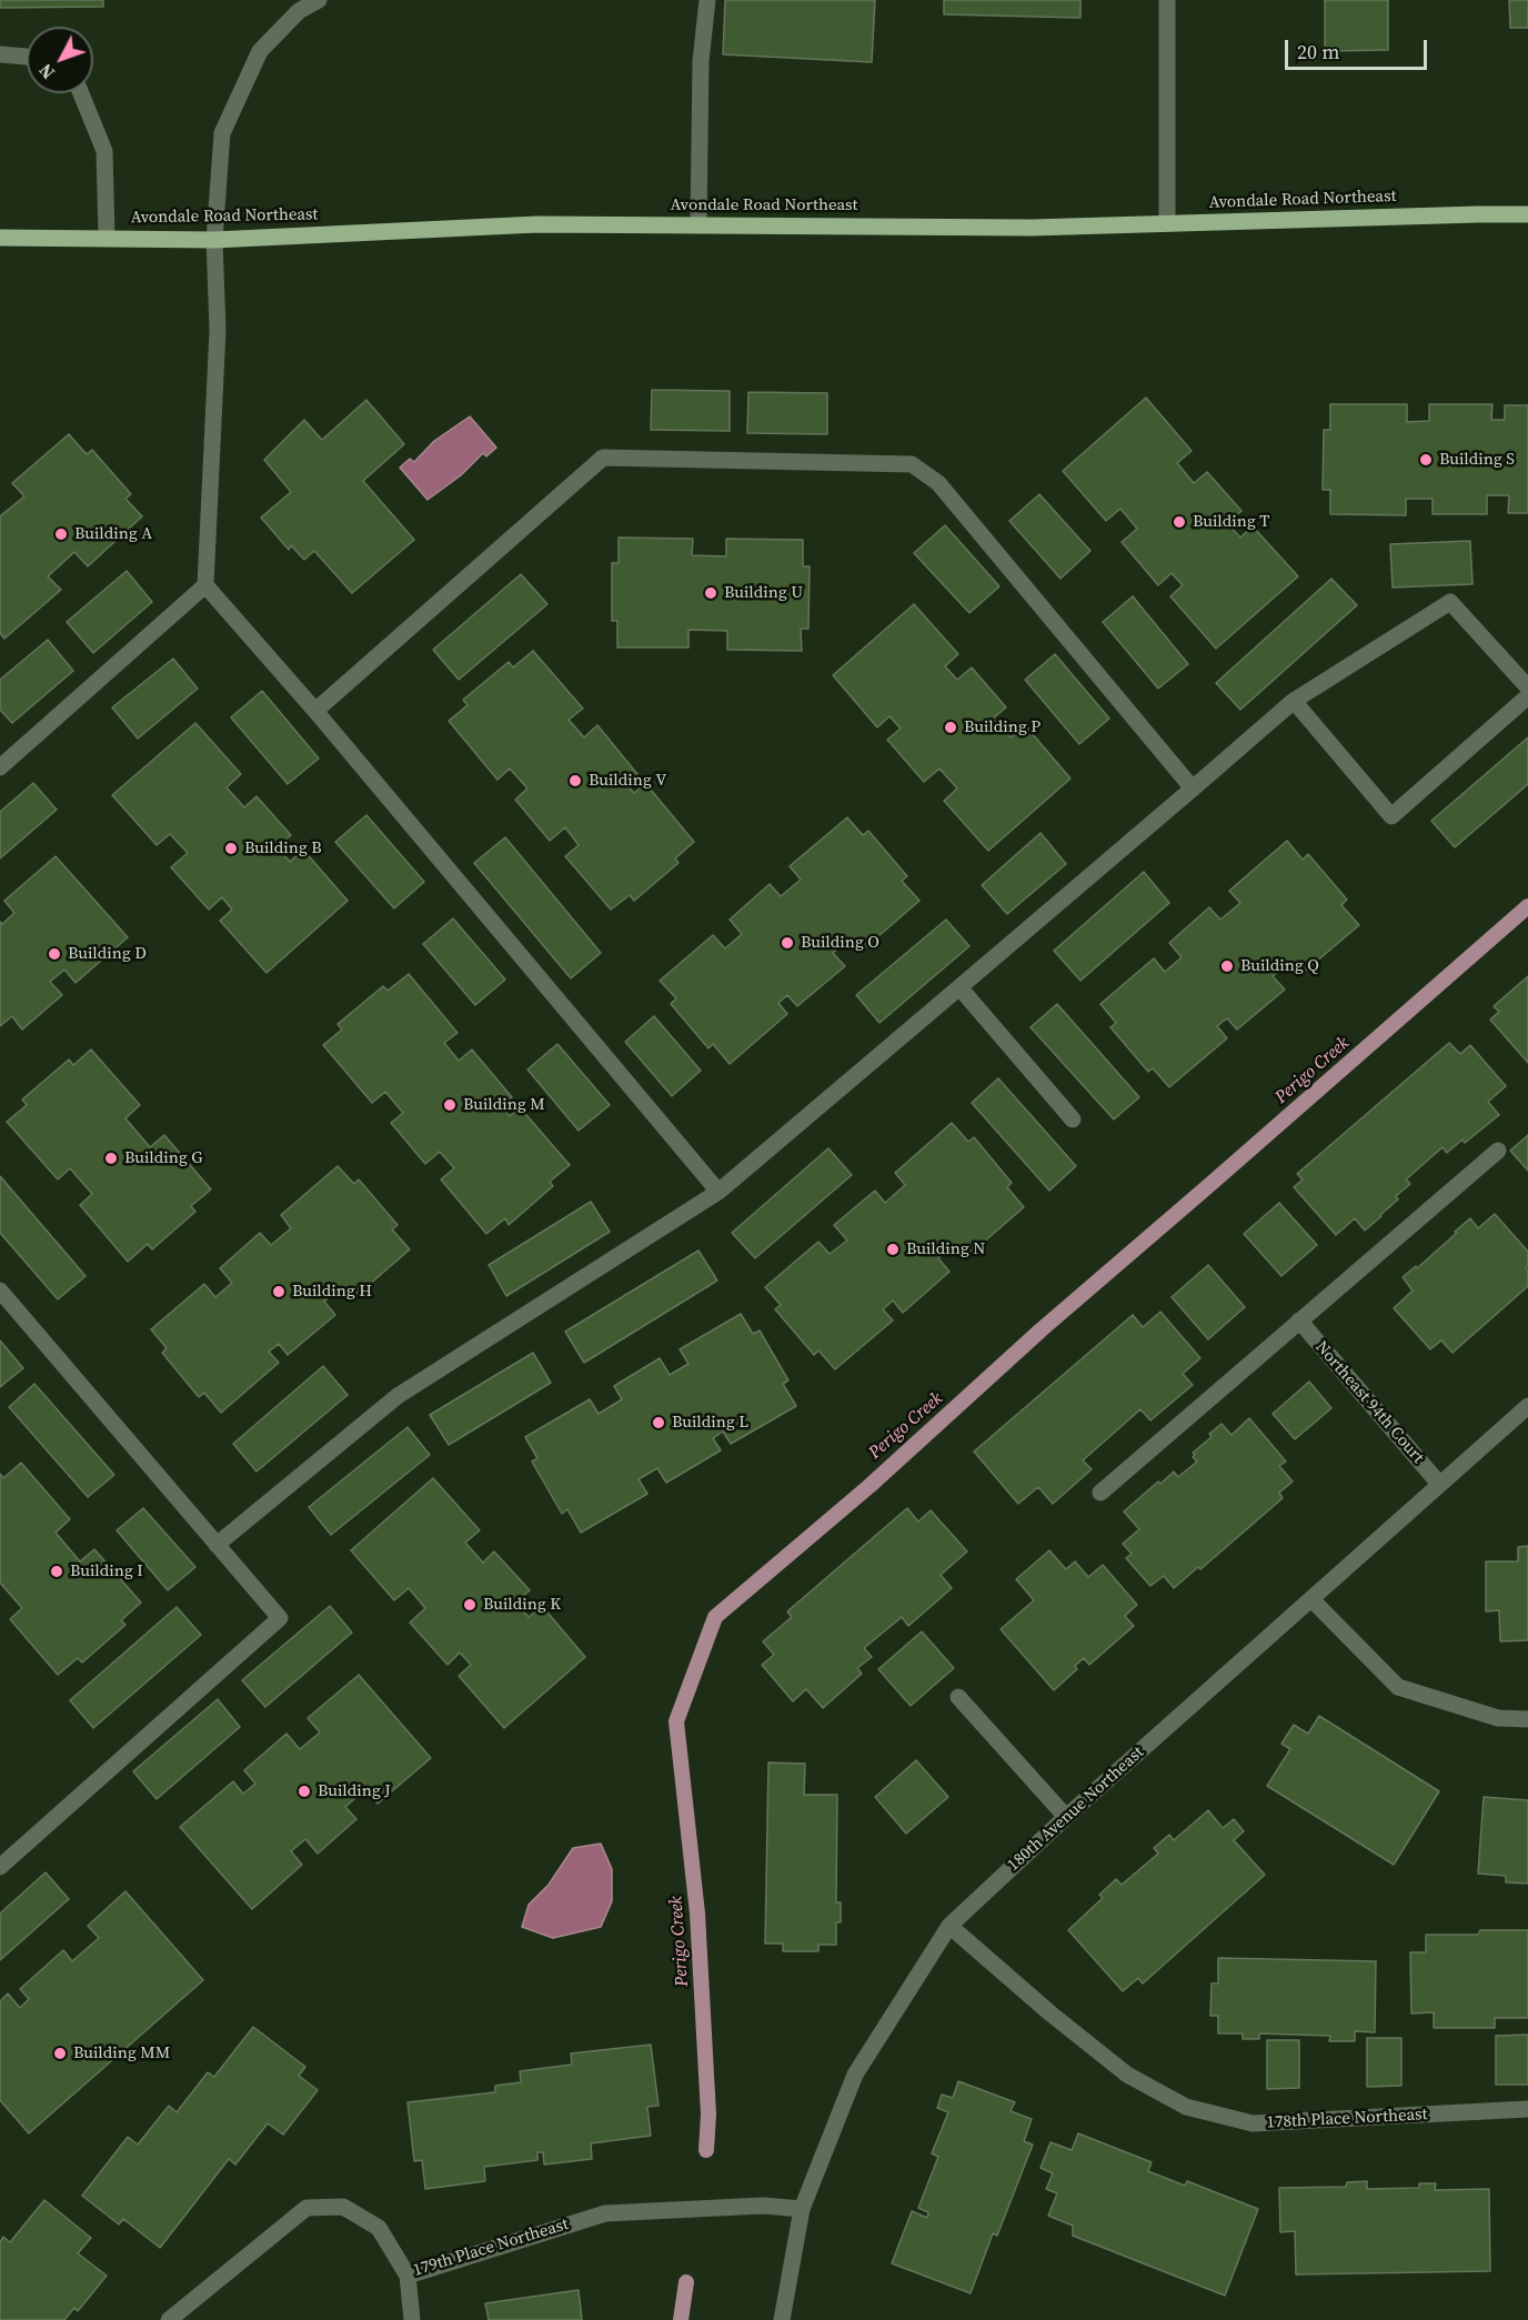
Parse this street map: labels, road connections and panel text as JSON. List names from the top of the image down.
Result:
{
  "streets": {
    "main road": ["Avondale Road Northeast"],
    "street": [
      "Northeast 94th Court",
      "180th Avenue Northeast",
      "178th Place Northeast",
      "179th Place Northeast"
    ]
  },
  "crossings": [
    ["Northeast 94th Court", "180th Avenue Northeast"],
    ["180th Avenue Northeast", "178th Place Northeast"],
    ["180th Avenue Northeast", "179th Place Northeast"]
  ],
  "water": ["Perigo Creek"],
  "places": [
    "Building S",
    "Building T",
    "Building A",
    "Building U",
    "Building P",
    "Building V",
    "Building B",
    "Building O",
    "Building D",
    "Building Q",
    "Building M",
    "Building G",
    "Building N",
    "Building H",
    "Building L",
    "Building I",
    "Building K",
    "Building J",
    "Building MM"
  ],
  "scale_bar": "20 m",
  "north": "bottom left"
}
